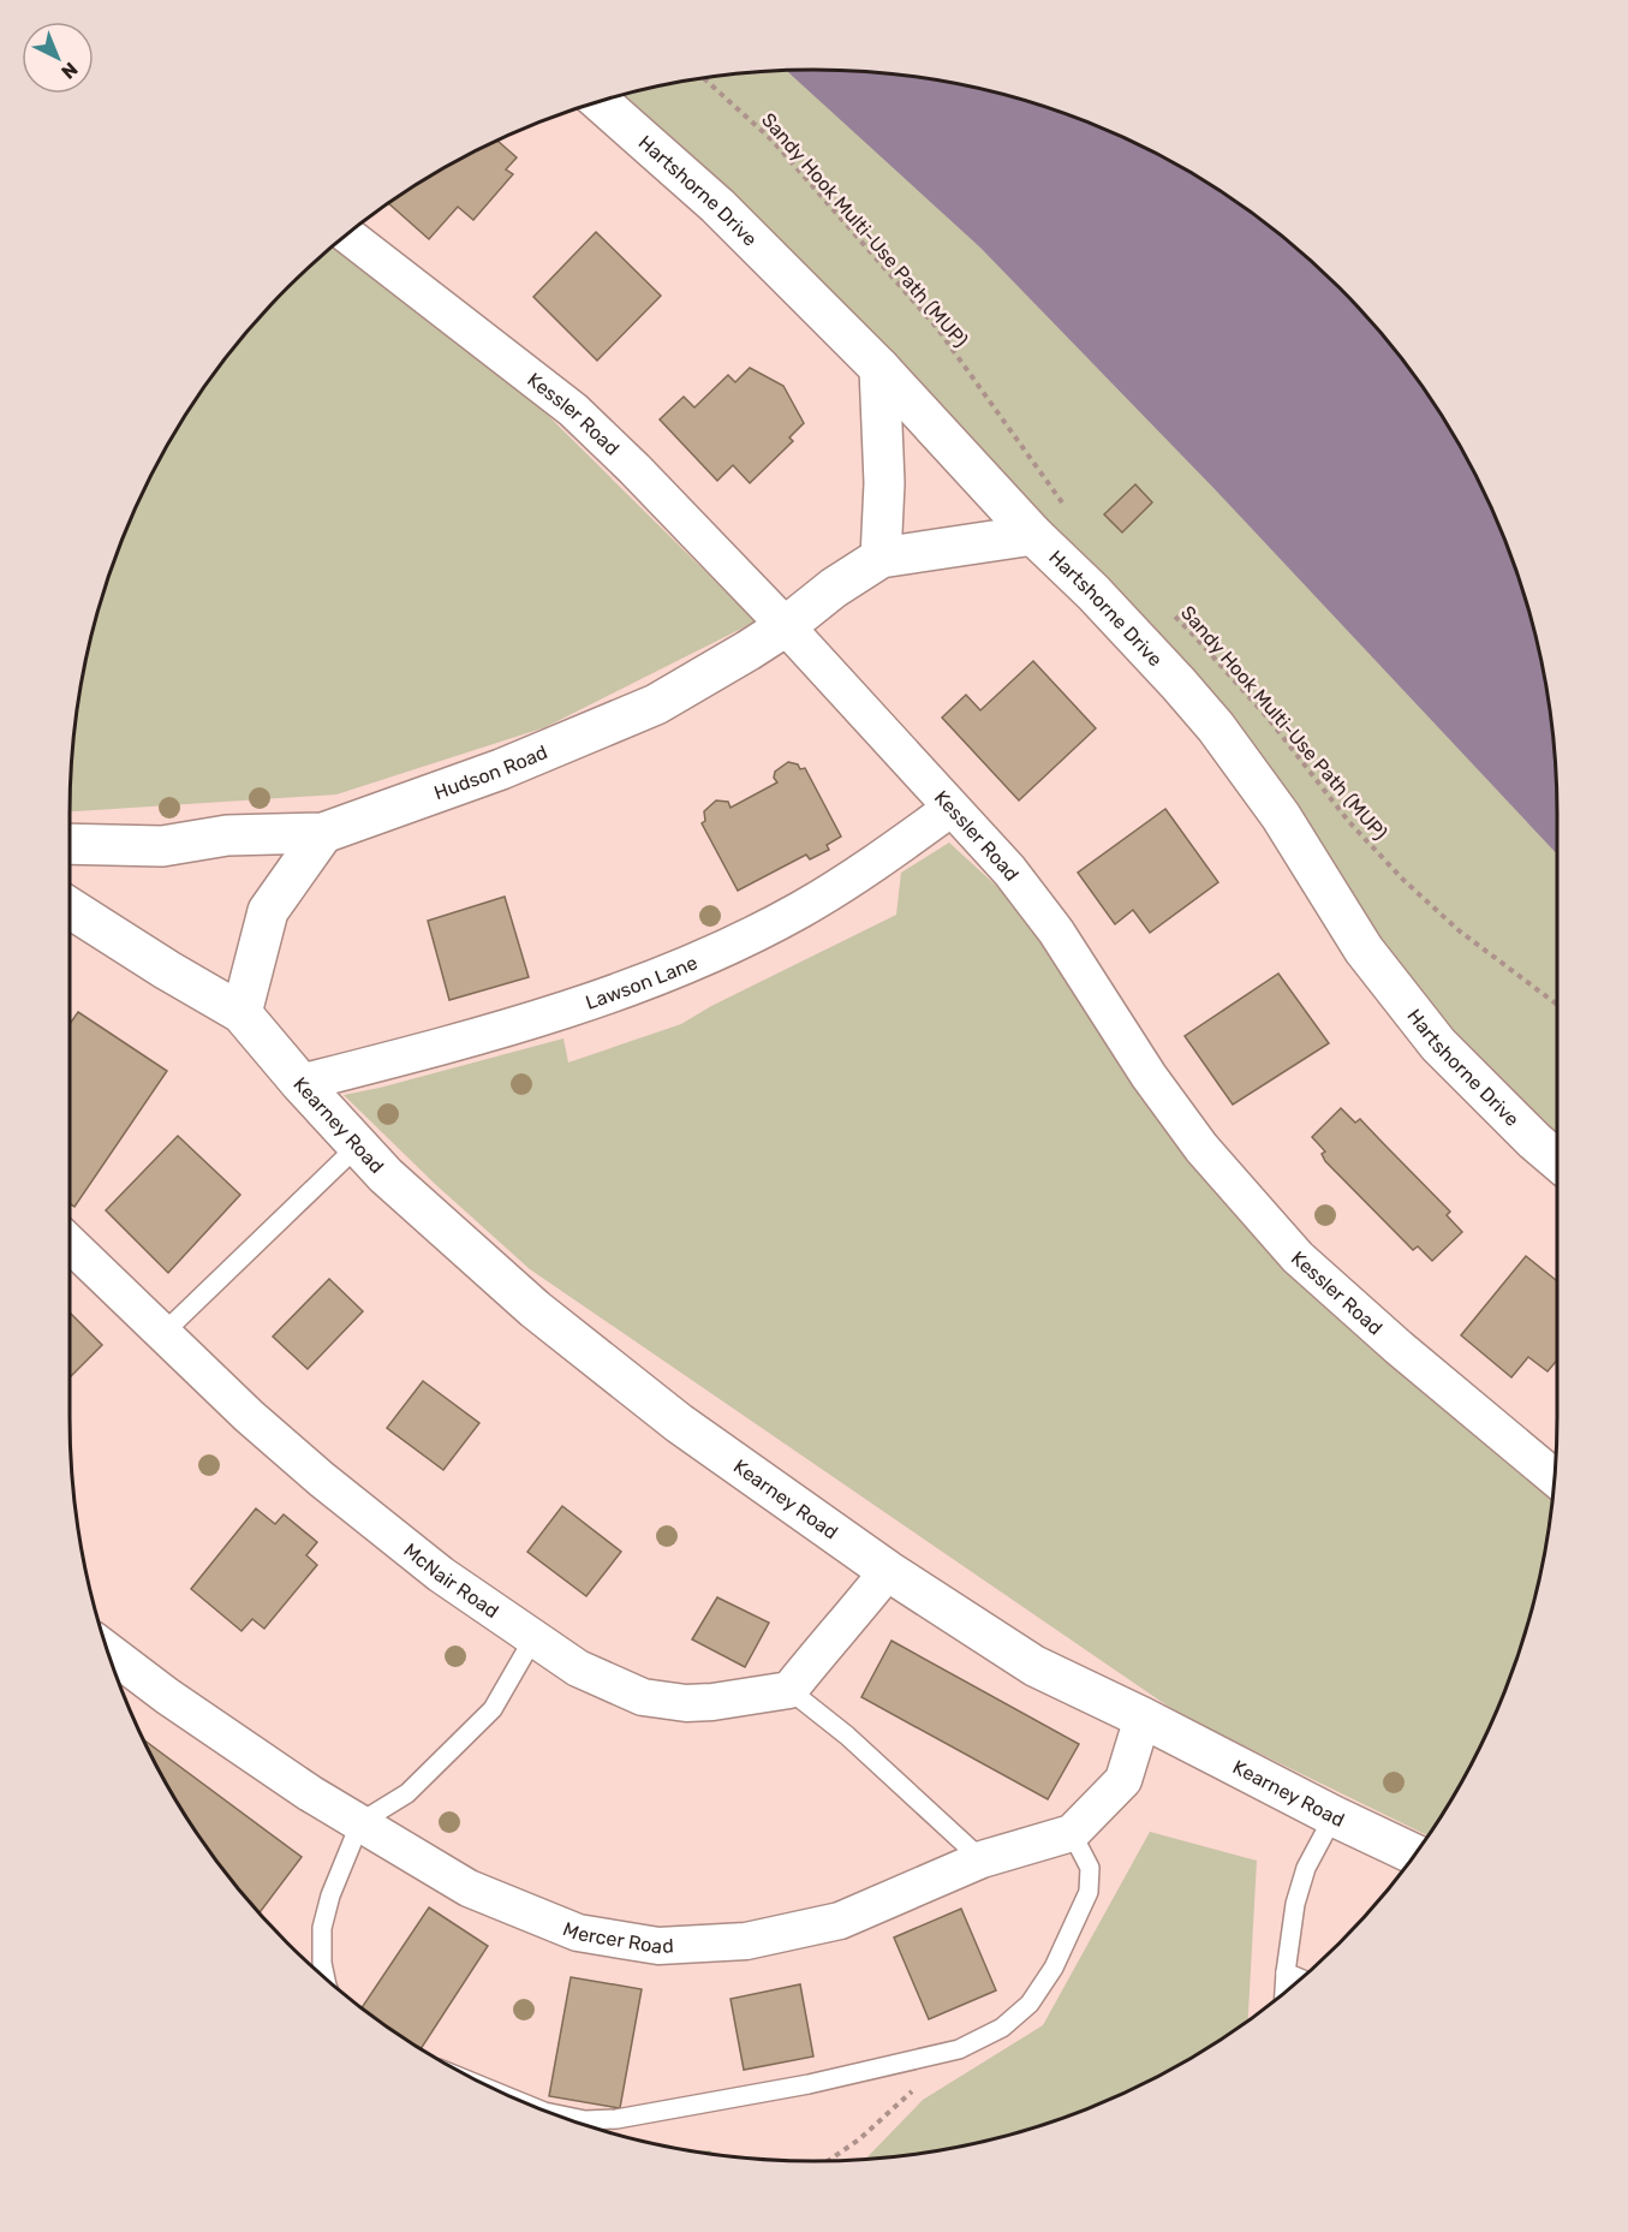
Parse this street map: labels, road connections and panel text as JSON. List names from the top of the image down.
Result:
{
  "streets": {
    "street": [
      "Hartshorne Drive",
      "Kessler Road",
      "Hudson Road",
      "Lawson Lane",
      "Kearney Road",
      "McNair Road",
      "Mercer Road"
    ],
    "path": ["Sandy Hook Multi-Use Path (MUP)"]
  },
  "crossings": [
    ["Hartshorne Drive", "Hudson Road"],
    ["Kessler Road", "Hudson Road"],
    ["Kessler Road", "Lawson Lane"],
    ["Lawson Lane", "Kearney Road"]
  ],
  "north": "bottom right"
}
